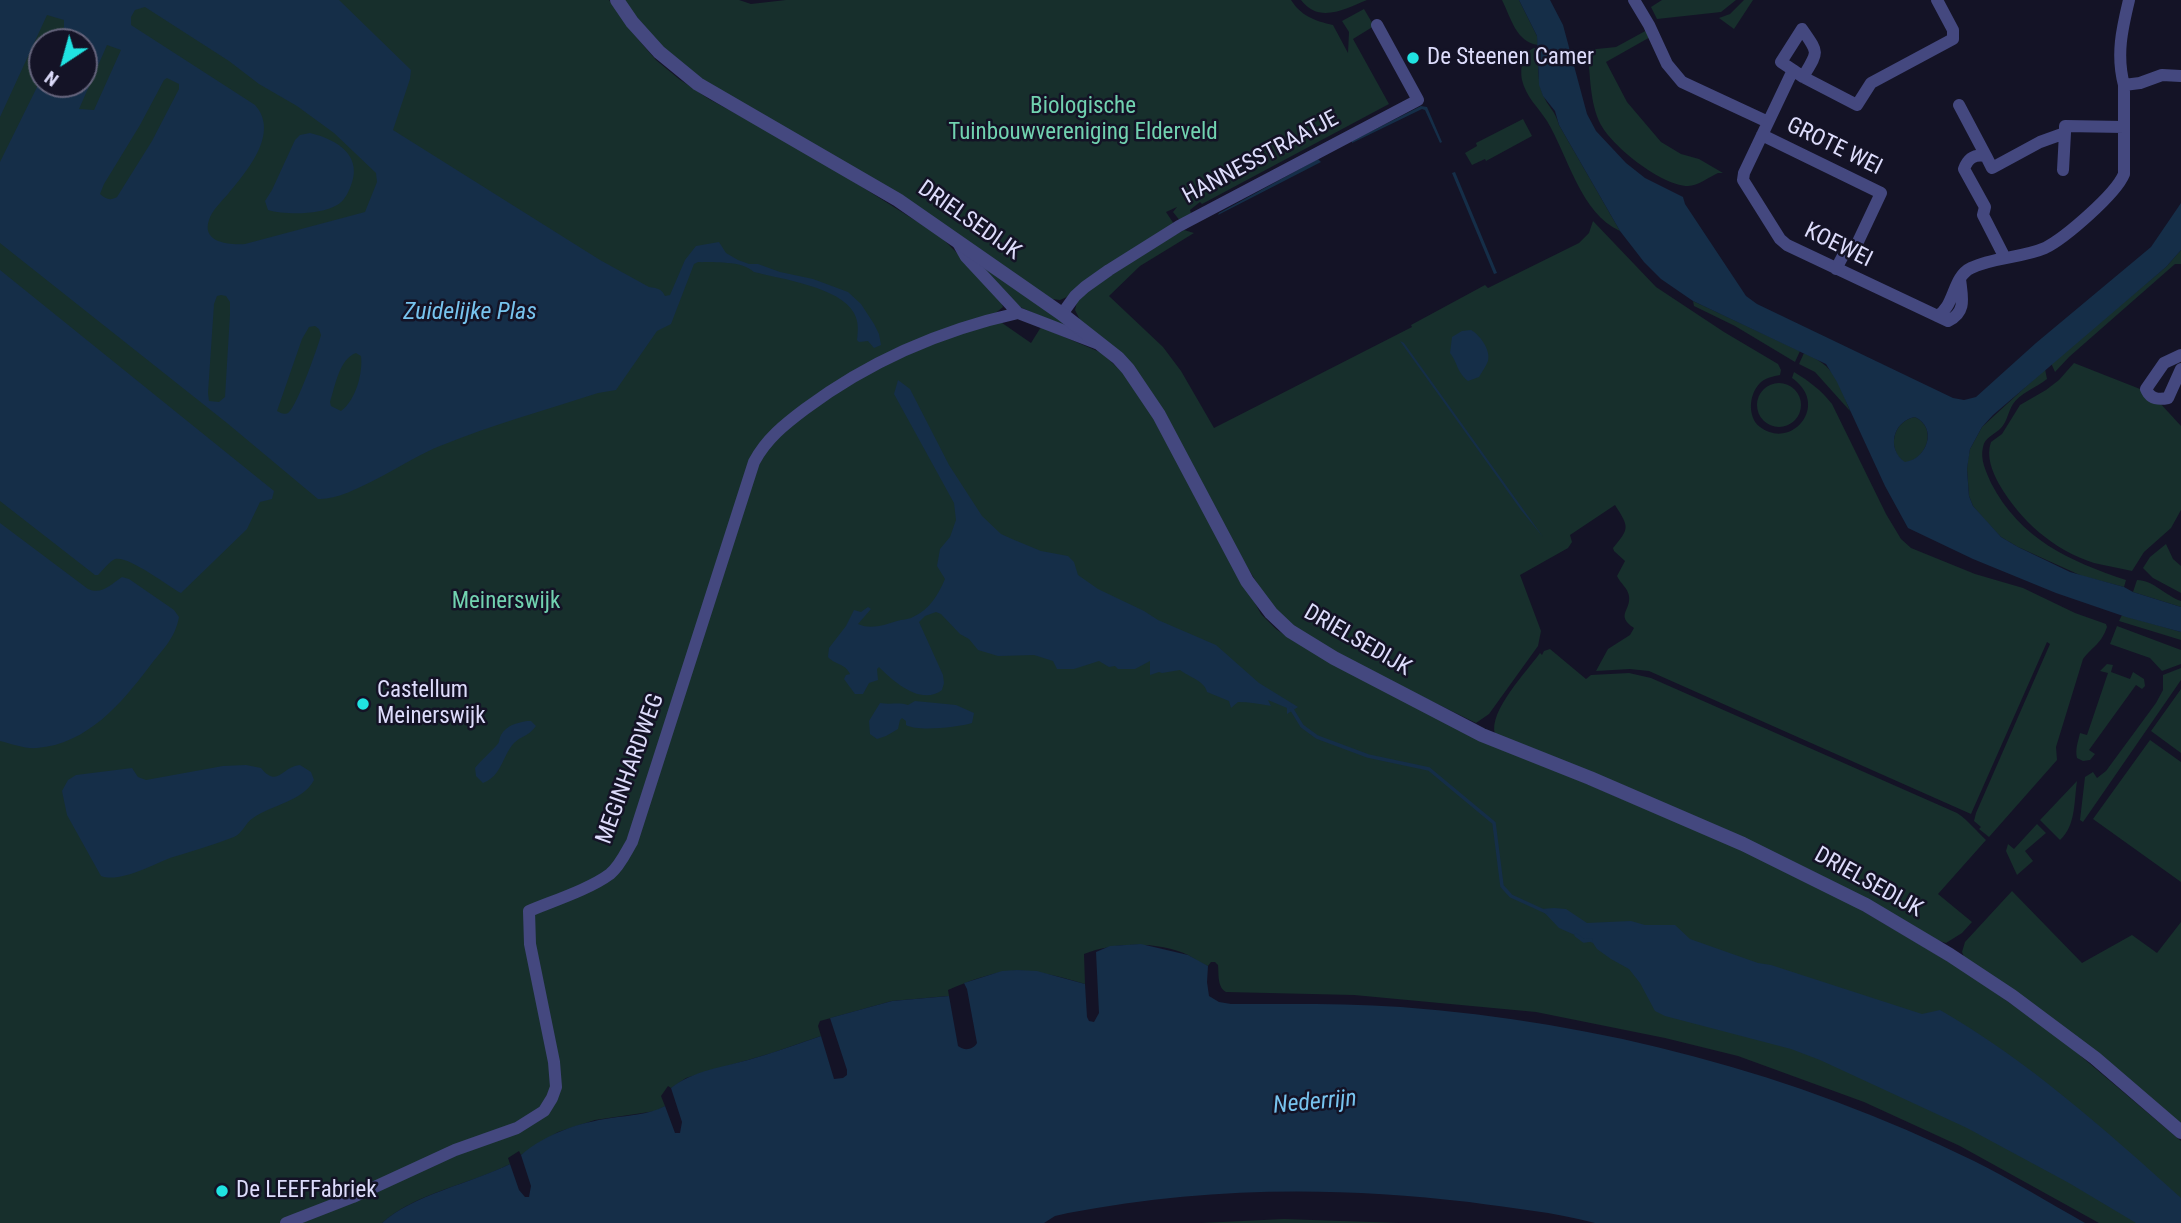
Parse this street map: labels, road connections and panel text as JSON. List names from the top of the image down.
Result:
{
  "streets": {
    "street": [
      "GROTE WEI",
      "HANNESSTRAATJE",
      "DRIELSEDIJK",
      "KOEWEI",
      "MEGINHARDWEG"
    ]
  },
  "crossings": [
    ["GROTE WEI", "KOEWEI"],
    ["HANNESSTRAATJE", "DRIELSEDIJK"]
  ],
  "water": ["Zuidelijke Plas", "Nederrijn"],
  "parks": ["Biologische Tuinbouwvereniging Elderveld", "Meinerswijk"],
  "places": ["De Steenen Camer", "Castellum Meinerswijk", "De LEEFFabriek"],
  "north": "bottom left"
}
